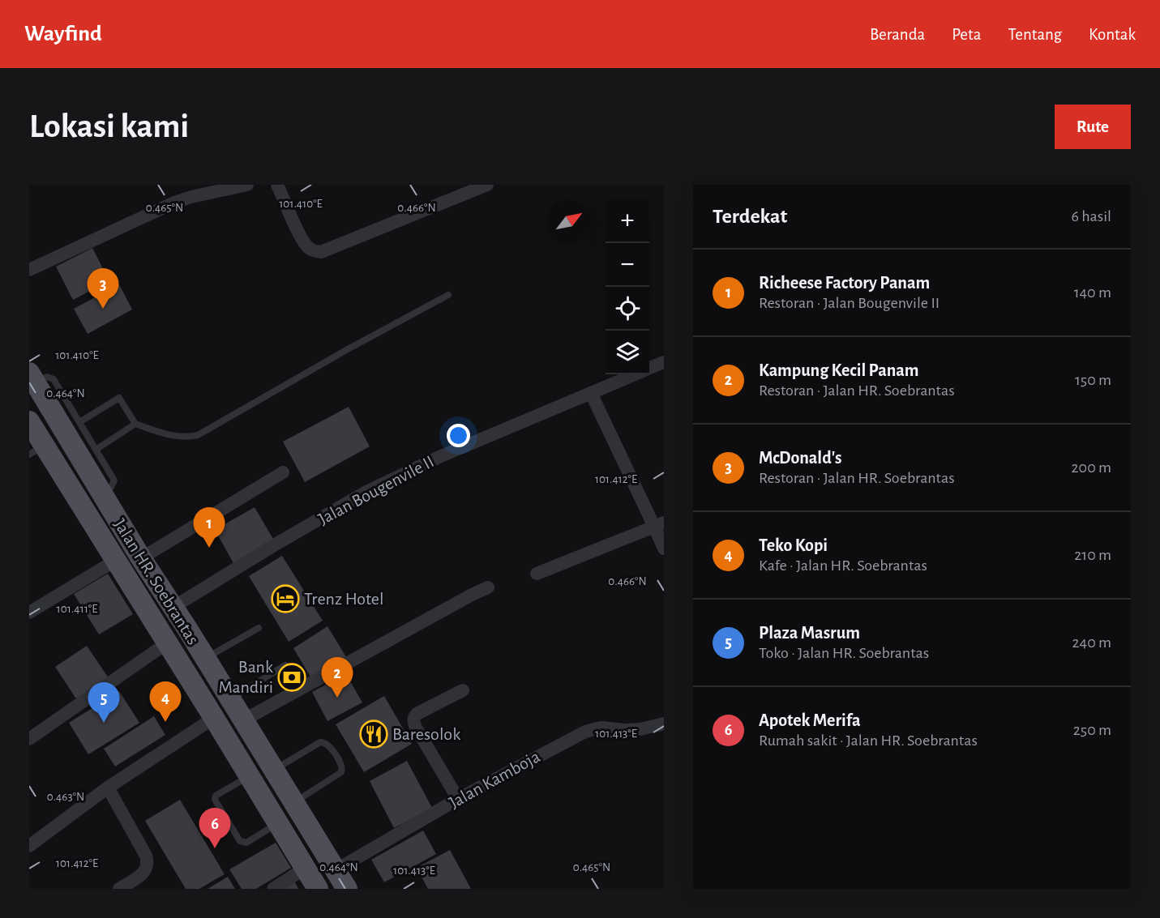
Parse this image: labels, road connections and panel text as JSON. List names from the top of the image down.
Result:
{
  "streets": {
    "main road": ["Jalan HR. Soebrantas"],
    "street": ["Jalan Bougenvile II", "Jalan Kamboja"]
  },
  "crossings": [
    ["Jalan Bougenvile II", "Jalan HR. Soebrantas"],
    ["Jalan HR. Soebrantas", "Jalan Kamboja"]
  ],
  "places": {
    "hotel": ["Trenz Hotel"],
    "bank": ["Bank Mandiri"],
    "restaurant": ["Baresolok"]
  },
  "north": "top right",
  "page": {
    "header": "Wayfind",
    "nav": [
      "Beranda",
      "Peta",
      "Tentang",
      "Kontak"
    ],
    "buttons": "Rute",
    "title": "Lokasi kami",
    "heading": ["Terdekat", "6 hasil"],
    "map_buttons": ["+", "−"],
    "list": [
      {
        "mark": "1",
        "name": "Richeese Factory Panam",
        "note": "Restoran · Jalan Bougenvile II",
        "value": "140 m"
      },
      {
        "mark": "2",
        "name": "Kampung Kecil Panam",
        "note": "Restoran · Jalan HR. Soebrantas",
        "value": "150 m"
      },
      {
        "mark": "3",
        "name": "McDonald's",
        "note": "Restoran · Jalan HR. Soebrantas",
        "value": "200 m"
      },
      {
        "mark": "4",
        "name": "Teko Kopi",
        "note": "Kafe · Jalan HR. Soebrantas",
        "value": "210 m"
      },
      {
        "mark": "5",
        "name": "Plaza Masrum",
        "note": "Toko · Jalan HR. Soebrantas",
        "value": "240 m"
      },
      {
        "mark": "6",
        "name": "Apotek Merifa",
        "note": "Rumah sakit · Jalan HR. Soebrantas",
        "value": "250 m"
      }
    ],
    "pins": [
      "3",
      "1",
      "2",
      "4",
      "5",
      "6"
    ]
  },
  "coordinates": [
    "101.410°E",
    "0.465°N",
    "0.466°N",
    "0.464°N",
    "101.412°E",
    "101.411°E",
    "101.413°E",
    "0.463°N"
  ]
}
